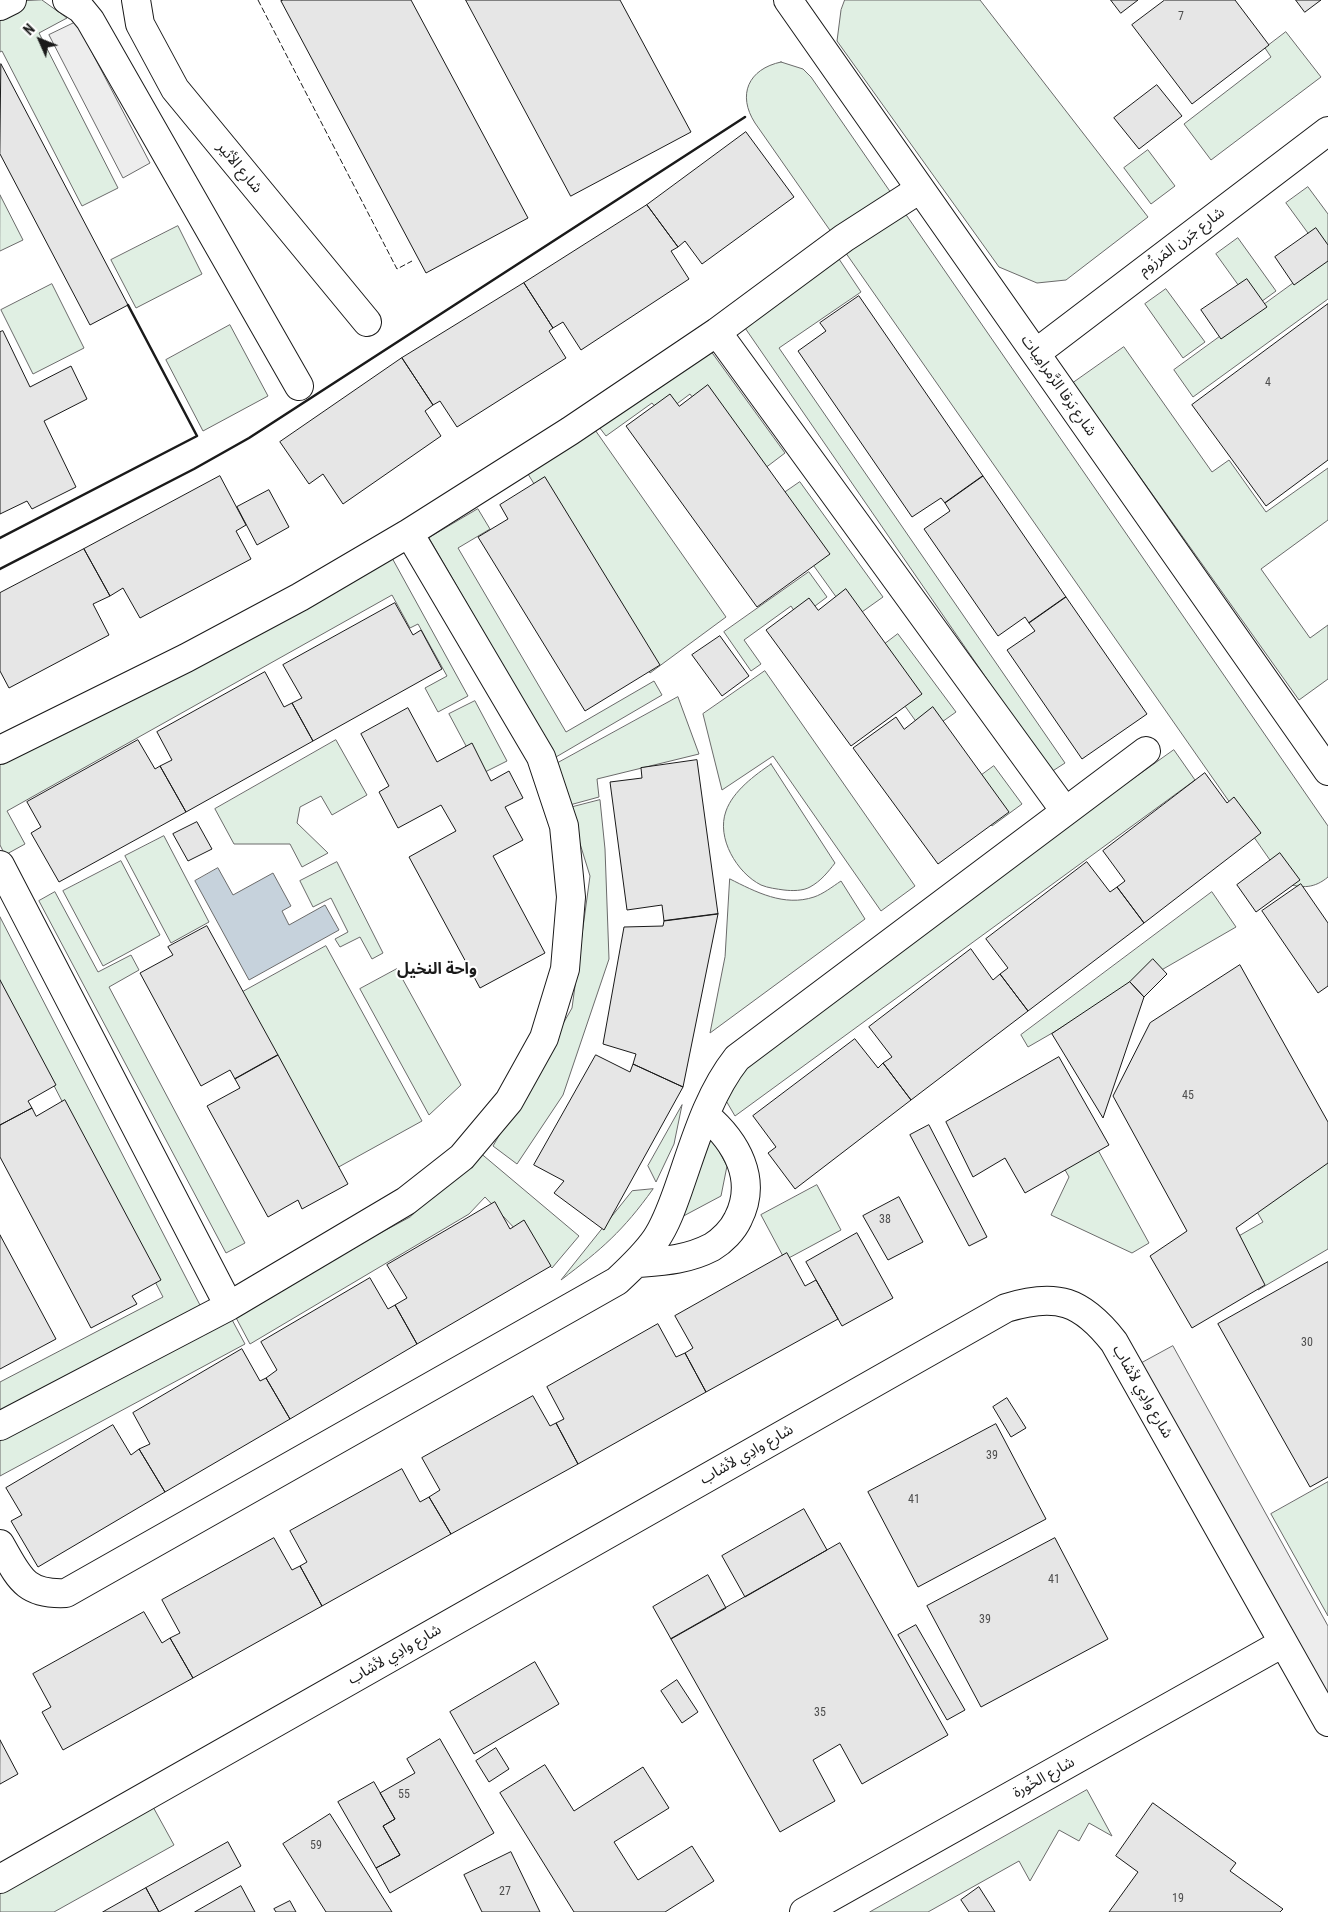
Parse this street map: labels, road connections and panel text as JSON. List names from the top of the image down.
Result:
{
  "streets": {
    "street": [
      "شارع الأثير",
      "شارع جَرن المَرزُوم",
      "شارع بَرقا الرَّمرامِيات",
      "شارع وادِي لأشاب",
      "شارع الخُورة"
    ]
  },
  "crossings": [
    ["شارع جَرن المَرزُوم", "شارع بَرقا الرَّمرامِيات"],
    ["شارع وادِي لأشاب", "شارع الخُورة"]
  ],
  "districts": ["واحة النخيل"],
  "house_numbers": [
    "7",
    "4",
    "45",
    "38",
    "30",
    "39",
    "41",
    "41",
    "39",
    "35",
    "55",
    "59",
    "27",
    "19"
  ],
  "north": "top left"
}
